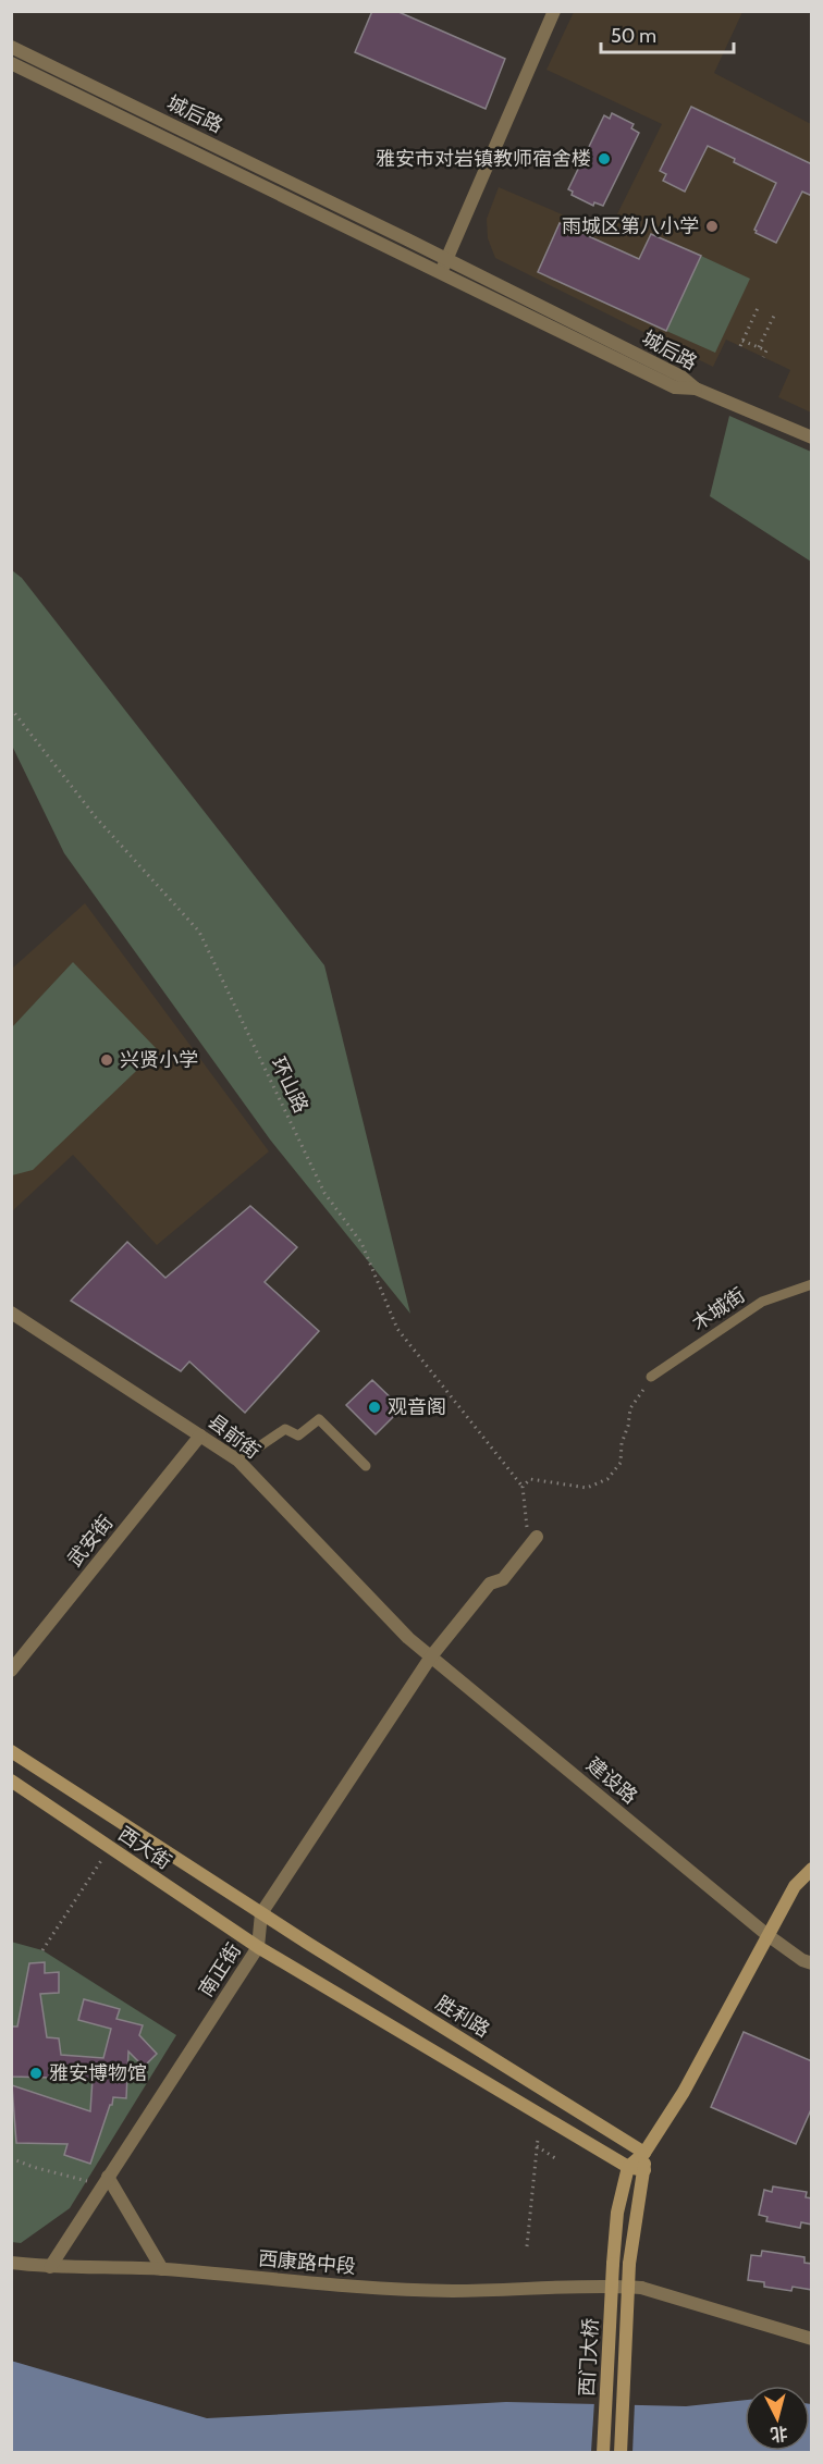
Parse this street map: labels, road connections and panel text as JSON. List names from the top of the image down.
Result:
{
  "streets": {
    "main road": ["西大街", "胜利路", "西门大桥"],
    "street": [
      "城后路",
      "县前街",
      "武安街",
      "建设路",
      "南正街",
      "西康路中段"
    ],
    "lane": ["木城街"],
    "path": ["环山路"]
  },
  "crossings": [
    ["县前街", "武安街"],
    ["县前街", "建设路"],
    ["县前街", "南正街"],
    ["建设路", "南正街"],
    ["西大街", "南正街"],
    ["西大街", "胜利路"],
    ["南正街", "胜利路"],
    ["南正街", "西康路中段"],
    ["胜利路", "西门大桥"]
  ],
  "places": [
    "雅安市对岩镇教师宿舍楼",
    "雨城区第八小学",
    "兴贤小学",
    "观音阁",
    "雅安博物馆"
  ],
  "scale_bar": "50 m",
  "north": "bottom"
}
